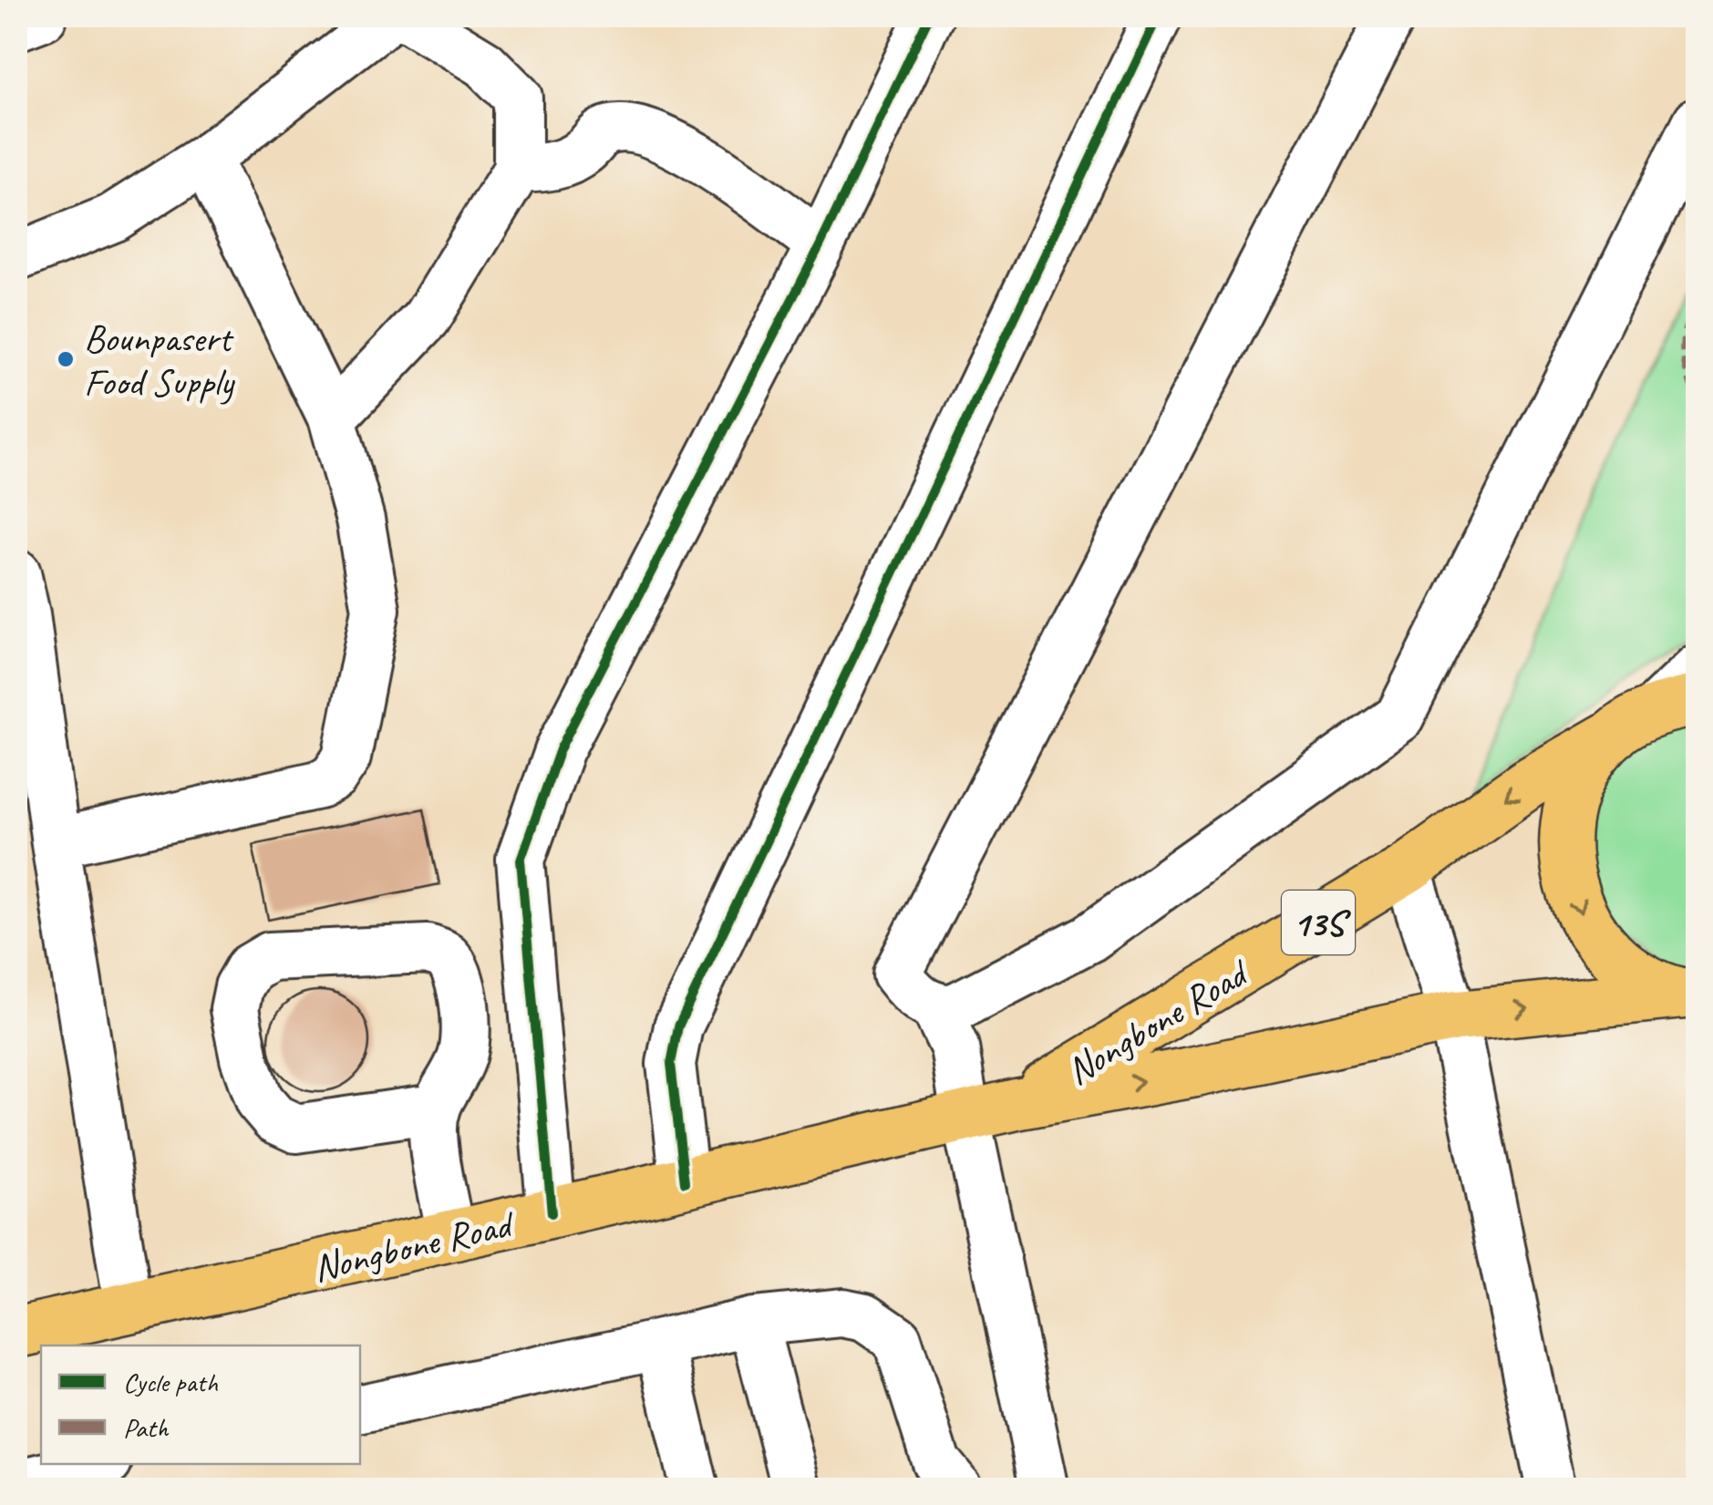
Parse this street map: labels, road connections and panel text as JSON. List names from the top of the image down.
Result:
{
  "streets": {
    "highway": ["13S", "Nongbone Road"]
  },
  "places": ["Bounpasert Food Supply"],
  "legend": ["Cycle path", "Path"]
}
